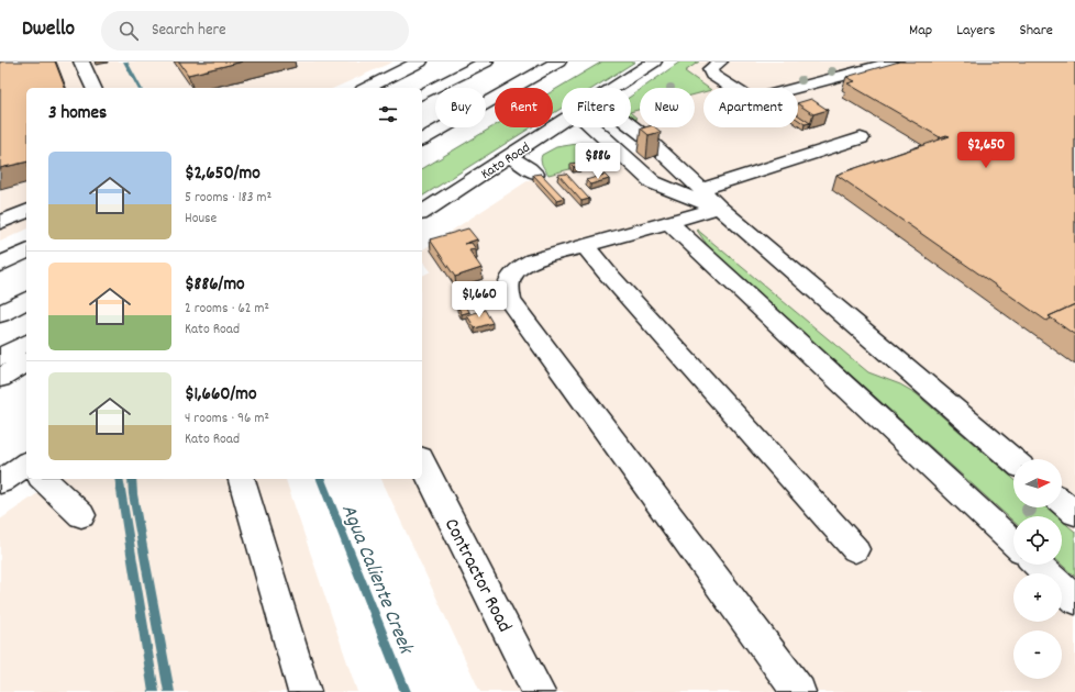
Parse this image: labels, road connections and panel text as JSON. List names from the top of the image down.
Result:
{
  "streets": {
    "main road": ["Kato Road", "Contractor Road"]
  },
  "water": ["Agua Caliente Creek"],
  "north": "right",
  "page": {
    "header": "Dwello",
    "search": "Search here",
    "nav": ["Map", "Layers", "Share"],
    "chip": [
      "Buy",
      "Rent",
      "Filters",
      "New",
      "Apartment"
    ],
    "heading": "3 homes",
    "price": ["$2,650", "$886", "$1,660"],
    "list": [
      {
        "name": "$2,650/mo",
        "note": "5 rooms · 183 m² · House"
      },
      {
        "name": "$886/mo",
        "note": "2 rooms · 62 m² · Kato Road"
      },
      {
        "name": "$1,660/mo",
        "note": "4 rooms · 96 m² · Kato Road"
      }
    ],
    "map_buttons": ["+", "−"]
  }
}
